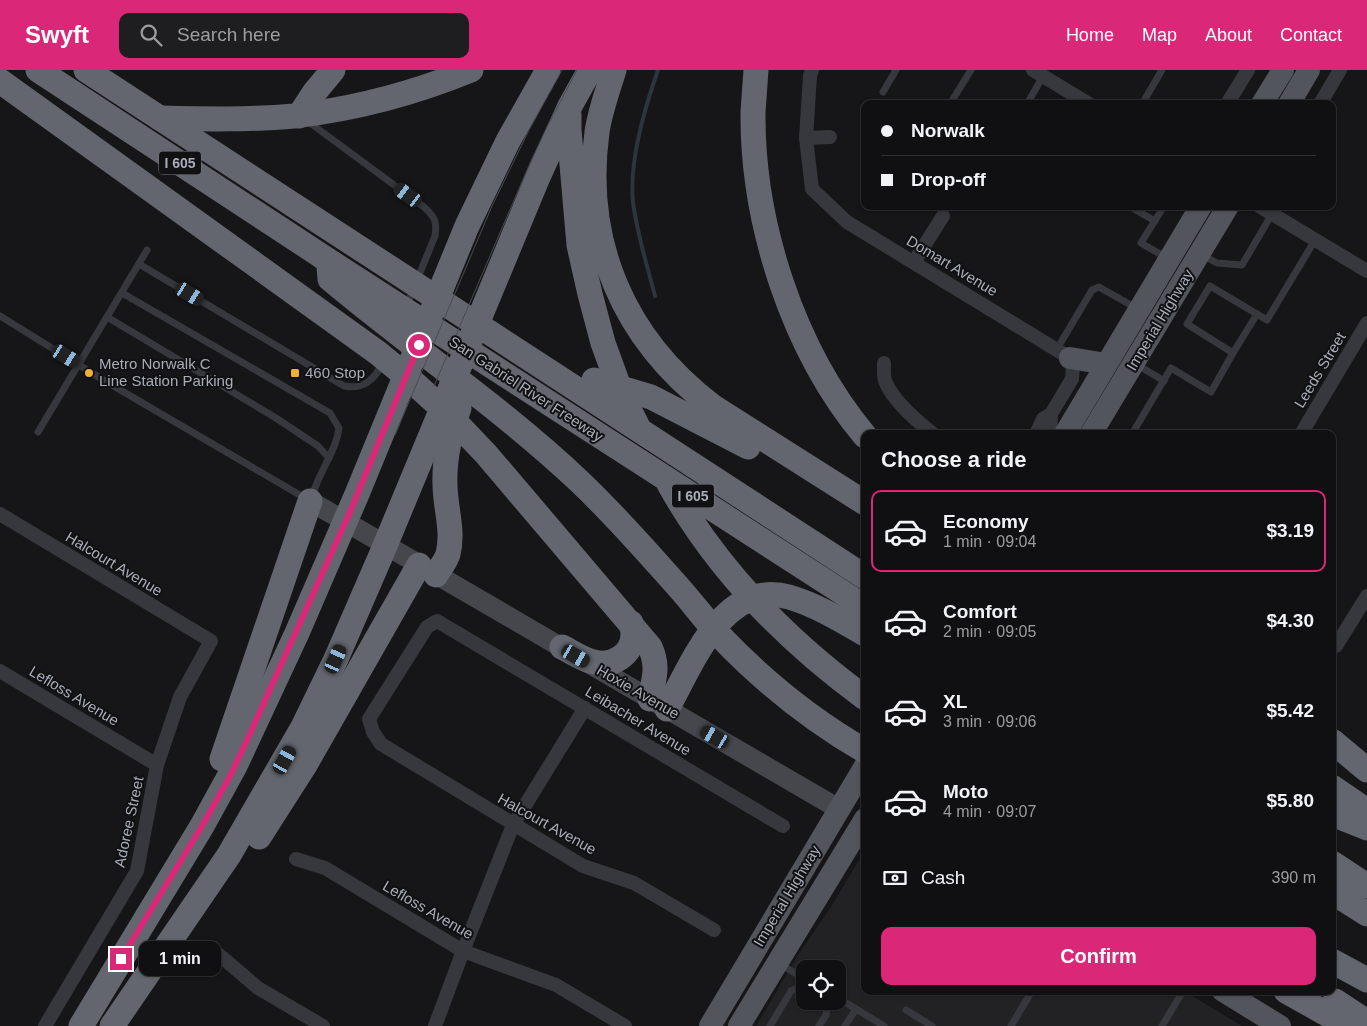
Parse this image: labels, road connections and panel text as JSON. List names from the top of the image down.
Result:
{
  "streets": {
    "highway": ["I 605", "San Gabriel River Freeway"],
    "main road": ["Imperial Highway", "Hoxie Avenue"],
    "street": [
      "Domart Avenue",
      "Leeds Street",
      "Halcourt Avenue",
      "Lefloss Avenue",
      "Leibacher Avenue",
      "Adoree Street"
    ]
  },
  "crossings": [
    ["Imperial Highway", "Hoxie Avenue"],
    ["Halcourt Avenue", "Leibacher Avenue"],
    ["Halcourt Avenue", "Adoree Street"],
    ["Lefloss Avenue", "Adoree Street"]
  ],
  "places": {
    "other": ["Metro Norwalk C Line Station Parking"],
    "transit": ["460 Stop"]
  },
  "page": {
    "header": "Swyft",
    "search": "Search here",
    "nav": [
      "Home",
      "Map",
      "About",
      "Contact"
    ],
    "banner": ["Norwalk", "Drop-off"],
    "heading": "Choose a ride",
    "list": [
      {
        "name": "Economy",
        "note": "1 min · 09:04",
        "value": "$3.19"
      },
      {
        "name": "Comfort",
        "note": "2 min · 09:05",
        "value": "$4.30"
      },
      {
        "name": "XL",
        "note": "3 min · 09:06",
        "value": "$5.42"
      },
      {
        "name": "Moto",
        "note": "4 min · 09:07",
        "value": "$5.80"
      }
    ],
    "pay": ["Cash", "390 m"],
    "buttons": "Confirm",
    "bubble": "1 min"
  }
}
